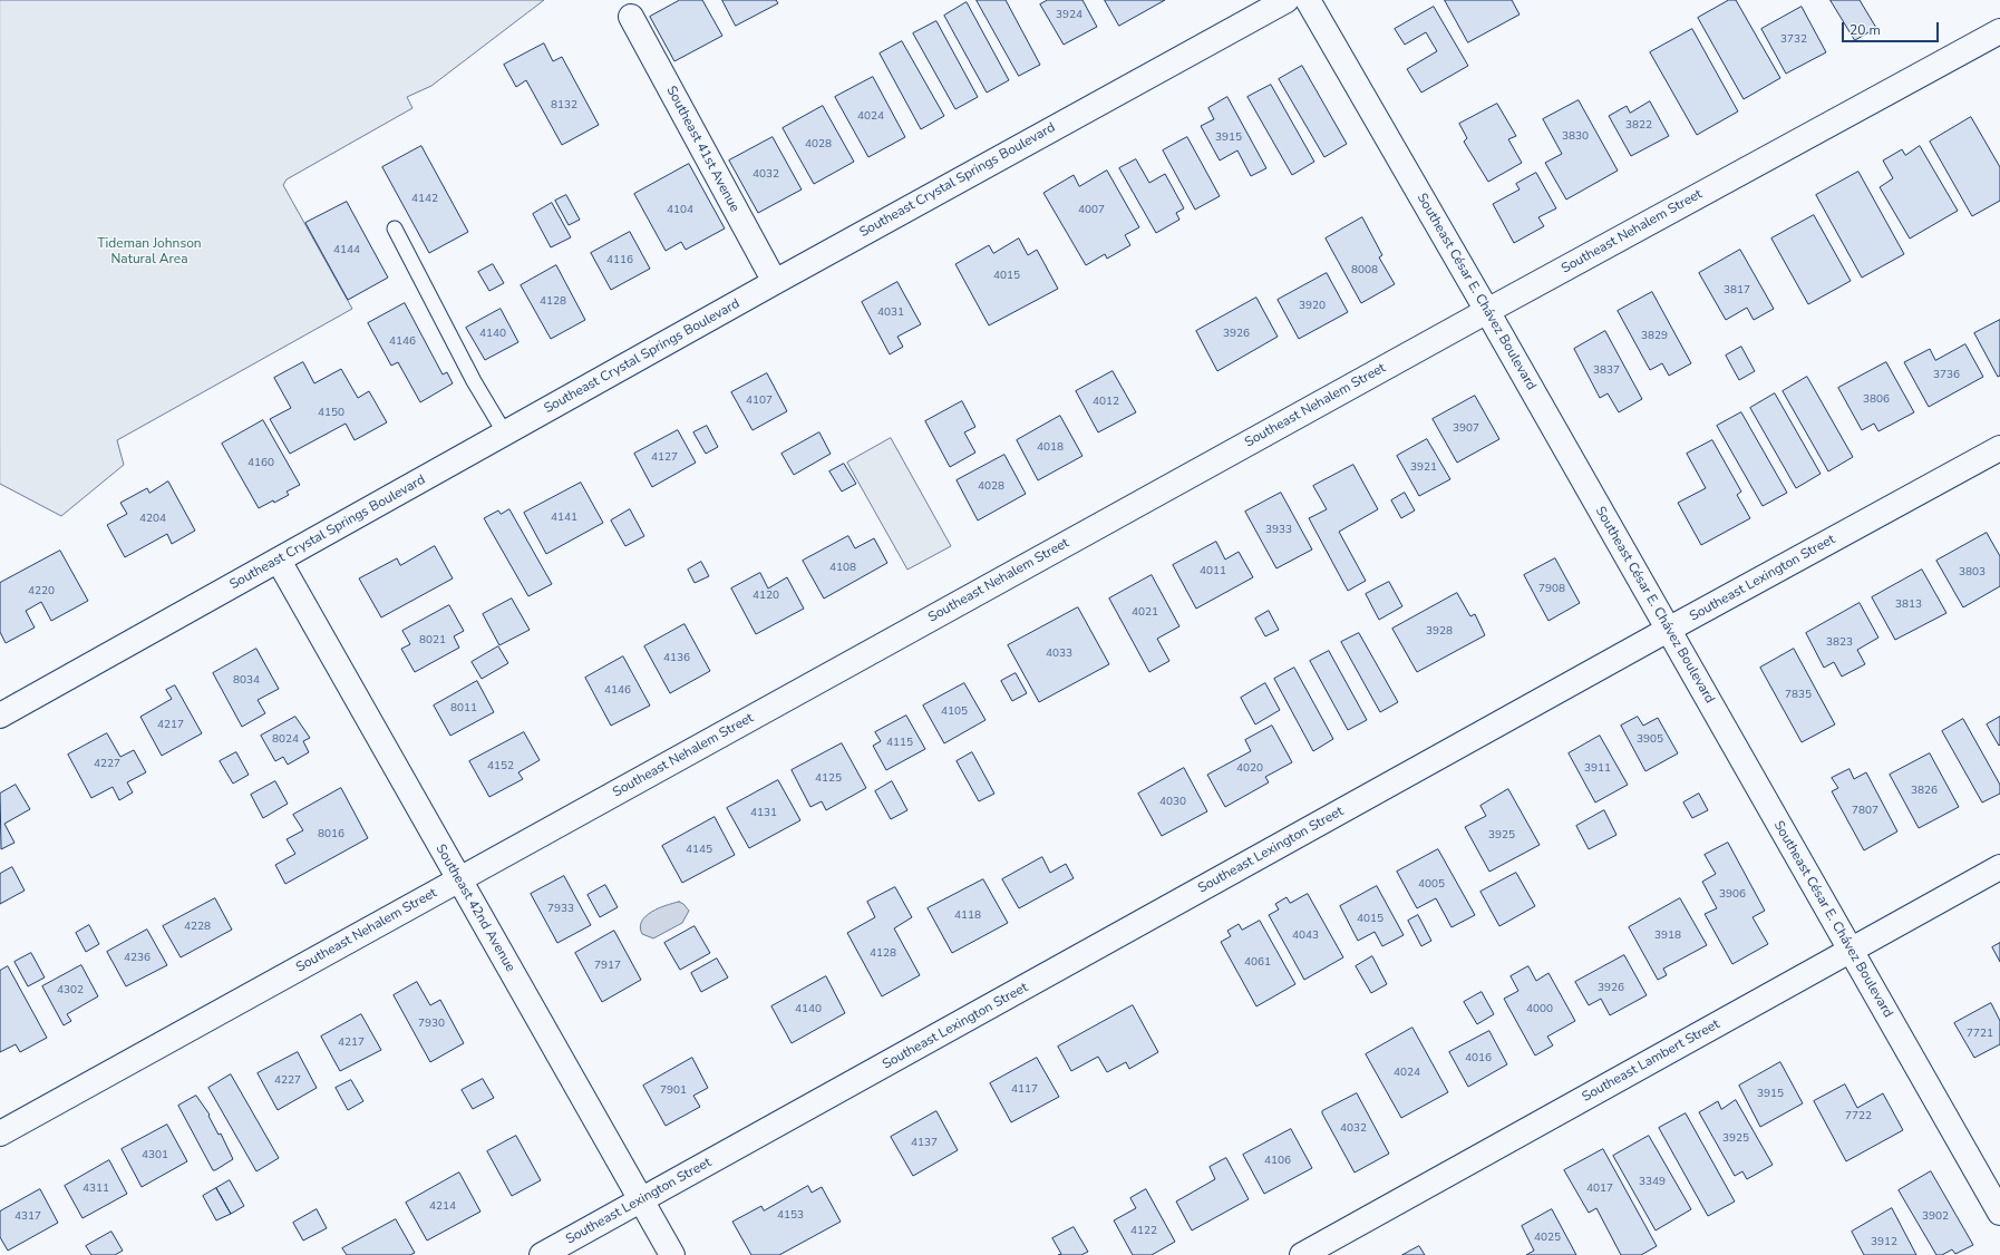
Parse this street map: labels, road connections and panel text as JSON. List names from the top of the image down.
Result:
{
  "streets": {
    "street": [
      "Southeast 41st Avenue",
      "Southeast Crystal Springs Boulevard",
      "Southeast Nehalem Street",
      "Southeast César E. Chávez Boulevard",
      "Southeast Lexington Street",
      "Southeast 42nd Avenue",
      "Southeast Lambert Street"
    ]
  },
  "crossings": [
    ["Southeast 41st Avenue", "Southeast Crystal Springs Boulevard"],
    ["Southeast Crystal Springs Boulevard", "Southeast 42nd Avenue"],
    ["Southeast Nehalem Street", "Southeast César E. Chávez Boulevard"],
    ["Southeast Nehalem Street", "Southeast 42nd Avenue"],
    ["Southeast César E. Chávez Boulevard", "Southeast Lexington Street"],
    ["Southeast César E. Chávez Boulevard", "Southeast Lambert Street"],
    ["Southeast Lexington Street", "Southeast 42nd Avenue"]
  ],
  "parks": ["Tideman Johnson Natural Area"],
  "house_numbers": [
    "3924",
    "3732",
    "8132",
    "4024",
    "3822",
    "3830",
    "3915",
    "4028",
    "4032",
    "4142",
    "4104",
    "4007",
    "4144",
    "4116",
    "8008",
    "4015",
    "3817",
    "4128",
    "3920",
    "4031",
    "4140",
    "3926",
    "3829",
    "4146",
    "3837",
    "3736",
    "3806",
    "4107",
    "4012",
    "4150",
    "3907",
    "4018",
    "4127",
    "4160",
    "3921",
    "4028",
    "4141",
    "4204",
    "3933",
    "4108",
    "4011",
    "3803",
    "7908",
    "4220",
    "4120",
    "3813",
    "4021",
    "3928",
    "8021",
    "3823",
    "4033",
    "4136",
    "8034",
    "4146",
    "7835",
    "8011",
    "4105",
    "4217",
    "8024",
    "3905",
    "4115",
    "4227",
    "4152",
    "4020",
    "3911",
    "4125",
    "3826",
    "4030",
    "7807",
    "4131",
    "8016",
    "3925",
    "4145",
    "4005",
    "3906",
    "7933",
    "4118",
    "4015",
    "4228",
    "4043",
    "3918",
    "4128",
    "4236",
    "4061",
    "7917",
    "3926",
    "4302",
    "4140",
    "4000",
    "7930",
    "7721",
    "4217",
    "4016",
    "4024",
    "4227",
    "4117",
    "7901",
    "3915",
    "7722",
    "4032",
    "3925",
    "4137",
    "4301",
    "4106",
    "3349",
    "4311",
    "4017",
    "4214",
    "4153",
    "4317",
    "3902",
    "4122",
    "4025",
    "3912"
  ],
  "scale_bar": "20 m"
}
